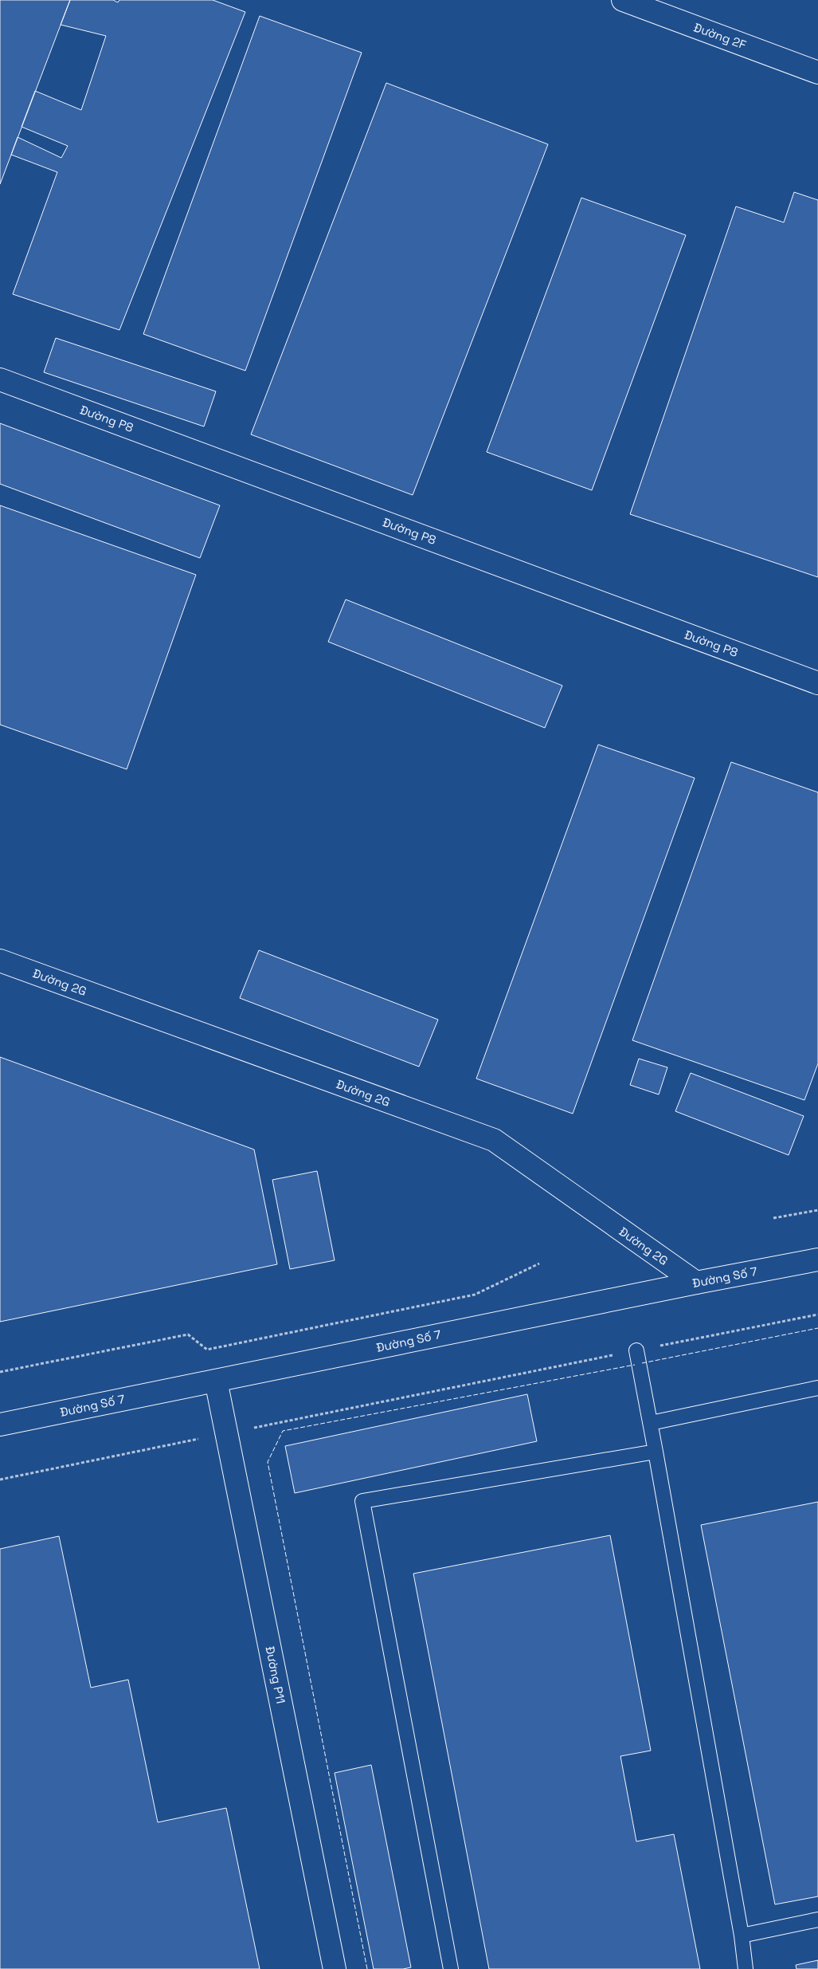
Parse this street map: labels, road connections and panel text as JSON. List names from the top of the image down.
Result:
{
  "streets": {
    "street": [
      "Đường 2F",
      "Đường P8",
      "Đường 2G",
      "Đường Số 7",
      "Đường P11"
    ]
  },
  "crossings": [
    ["Đường 2G", "Đường Số 7"],
    ["Đường Số 7", "Đường P11"]
  ]
}
